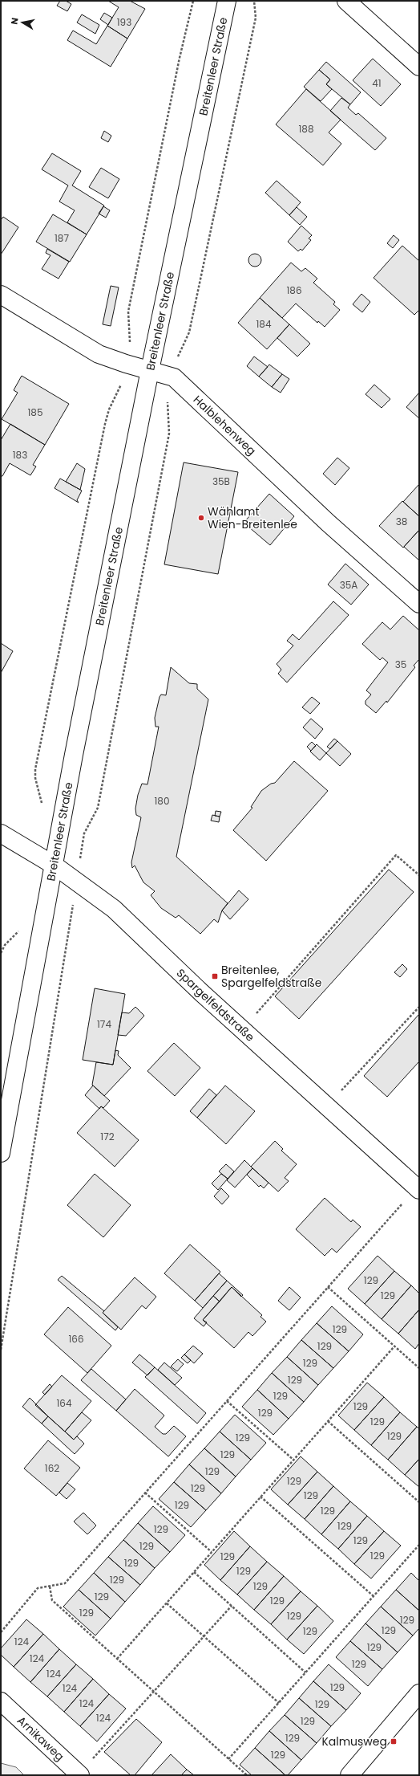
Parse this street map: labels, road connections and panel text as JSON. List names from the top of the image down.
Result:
{
  "streets": {
    "street": [
      "Breitenleer Straße",
      "Halblehenweg",
      "Spargelfeldstraße",
      "Arnikaweg"
    ]
  },
  "crossings": [
    ["Breitenleer Straße", "Halblehenweg"],
    ["Breitenleer Straße", "Spargelfeldstraße"]
  ],
  "places": {
    "other": ["Wählamt Wien-Breitenlee"],
    "transit": ["Breitenlee, Spargelfeldstraße", "Kalmusweg"]
  },
  "house_numbers": [
    "193",
    "41",
    "188",
    "187",
    "186",
    "184",
    "185",
    "183",
    "35B",
    "38",
    "35A",
    "35",
    "180",
    "174",
    "172",
    "129",
    "129",
    "129",
    "166",
    "129",
    "129",
    "129",
    "129",
    "164",
    "129",
    "129",
    "129",
    "129",
    "129",
    "129",
    "162",
    "129",
    "129",
    "129",
    "129",
    "129",
    "129",
    "129",
    "129",
    "129",
    "129",
    "129",
    "129",
    "129",
    "129",
    "129",
    "129",
    "129",
    "129",
    "129",
    "129",
    "129",
    "129",
    "129",
    "124",
    "129",
    "124",
    "129",
    "124",
    "129",
    "124",
    "124",
    "129",
    "124",
    "129",
    "129",
    "129"
  ],
  "north": "left"
}
